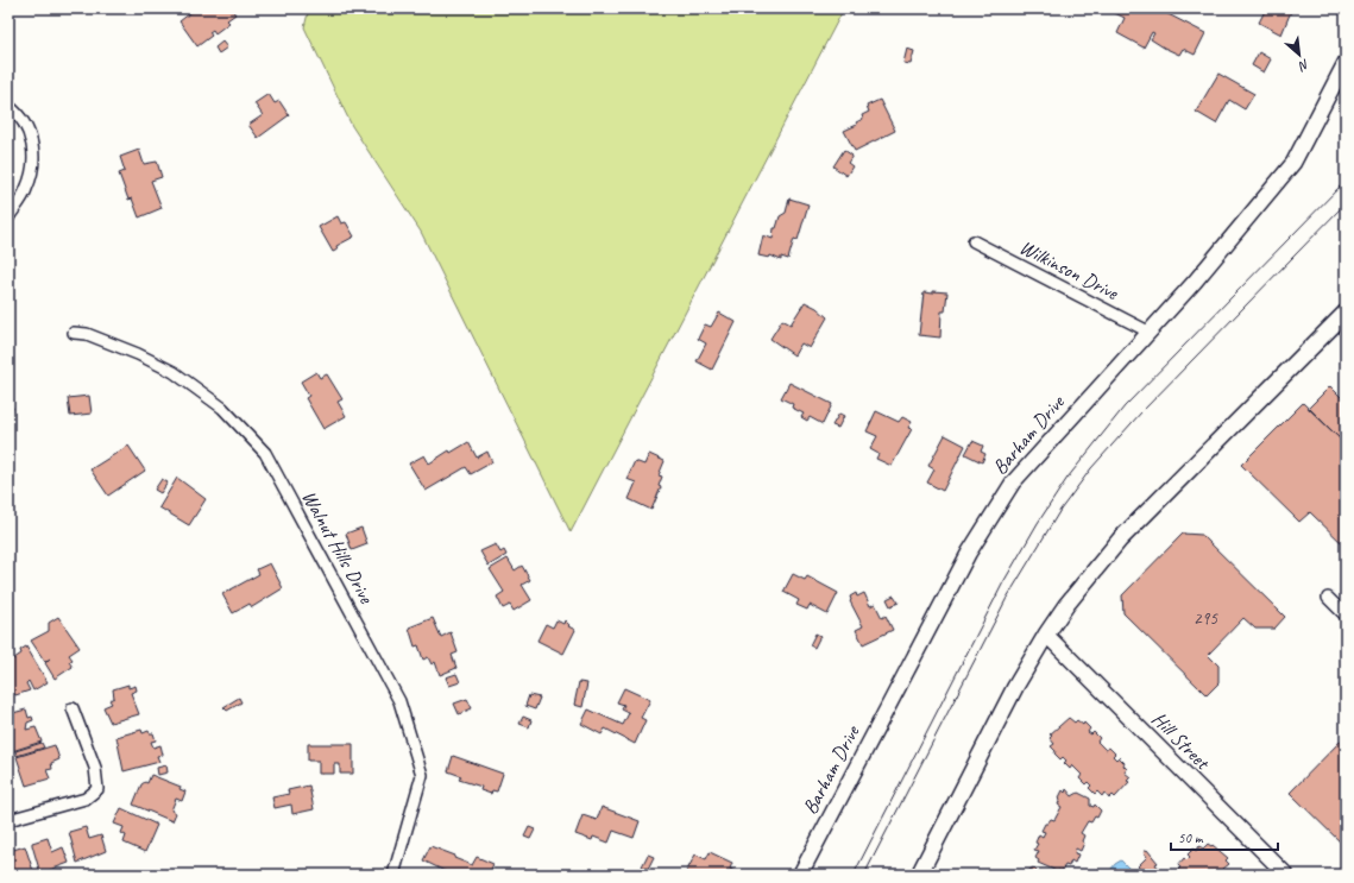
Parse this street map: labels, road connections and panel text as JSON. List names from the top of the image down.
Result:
{
  "streets": {
    "street": [
      "Wilkinson Drive",
      "Barham Drive",
      "Walnut Hills Drive",
      "Hill Street"
    ]
  },
  "crossings": [
    ["Wilkinson Drive", "Barham Drive"]
  ],
  "house_numbers": ["295"],
  "scale_bar": "50 m",
  "north": "bottom right"
}
